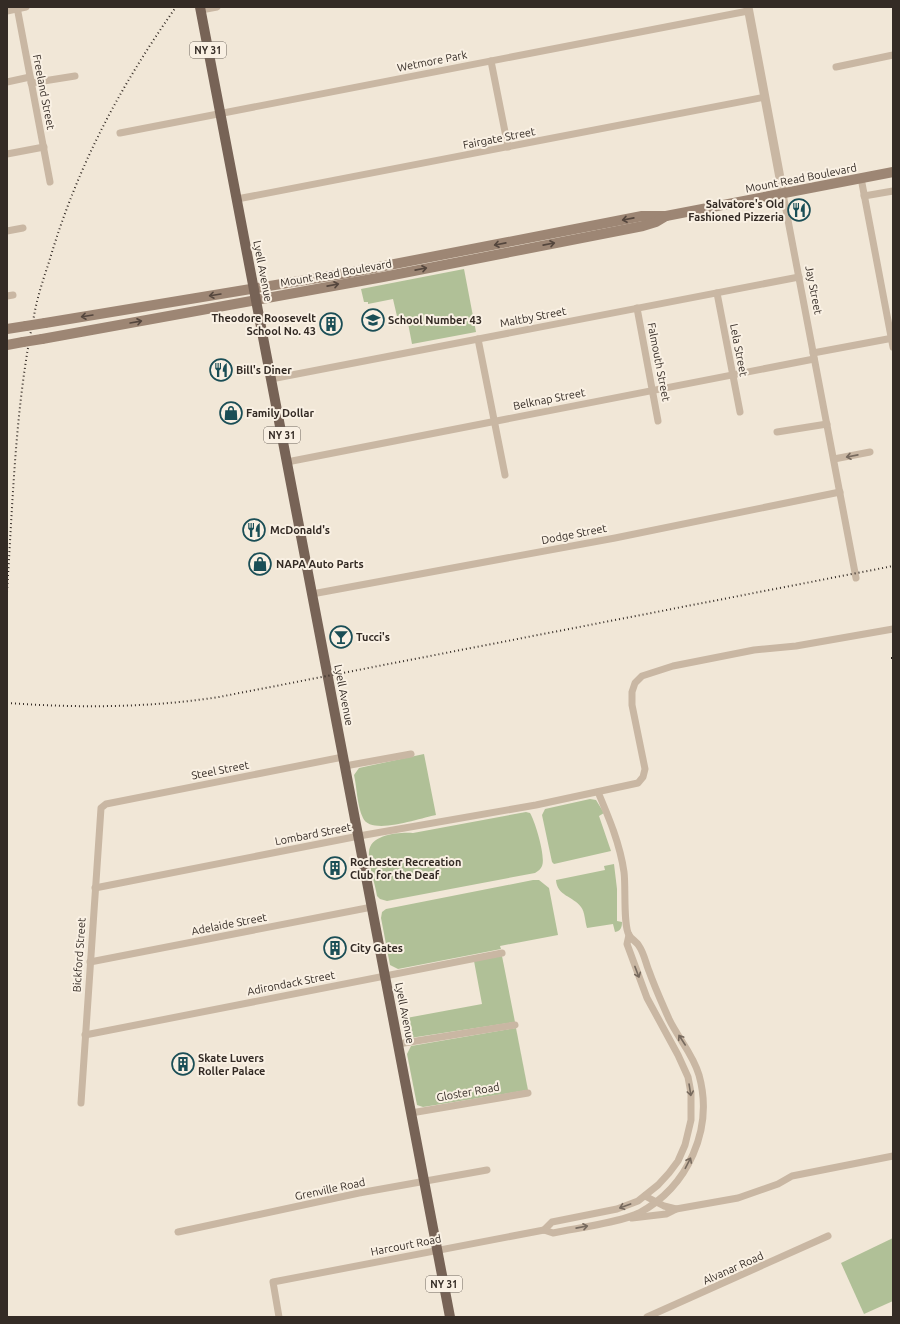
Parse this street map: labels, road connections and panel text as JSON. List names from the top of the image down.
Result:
{
  "streets": {
    "main road": ["NY 31", "Mount Read Boulevard", "Lyell Avenue"],
    "street": [
      "Wetmore Park",
      "Freeland Street",
      "Fairgate Street",
      "Jay Street",
      "Maltby Street",
      "Lela Street",
      "Falmouth Street",
      "Belknap Street",
      "Dodge Street",
      "Steel Street",
      "Lombard Street",
      "Adelaide Street",
      "Bickford Street",
      "Adirondack Street",
      "Gloster Road",
      "Grenville Road",
      "Harcourt Road",
      "Alvanar Road"
    ]
  },
  "crossings": [
    ["Wetmore Park", "Lyell Avenue"],
    ["Wetmore Park", "Jay Street"],
    ["Fairgate Street", "Lyell Avenue"],
    ["Fairgate Street", "Jay Street"],
    ["Mount Read Boulevard", "Lyell Avenue"],
    ["Mount Read Boulevard", "Jay Street"],
    ["Lyell Avenue", "Maltby Street"],
    ["Lyell Avenue", "Belknap Street"],
    ["Lyell Avenue", "Dodge Street"],
    ["Lyell Avenue", "Steel Street"],
    ["Lyell Avenue", "Lombard Street"],
    ["Lyell Avenue", "Adelaide Street"],
    ["Lyell Avenue", "Adirondack Street"],
    ["Lyell Avenue", "Gloster Road"],
    ["Lyell Avenue", "Grenville Road"],
    ["Lyell Avenue", "Harcourt Road"],
    ["Jay Street", "Maltby Street"],
    ["Jay Street", "Belknap Street"],
    ["Jay Street", "Dodge Street"],
    ["Maltby Street", "Lela Street"],
    ["Maltby Street", "Falmouth Street"],
    ["Lela Street", "Belknap Street"],
    ["Falmouth Street", "Belknap Street"],
    ["Steel Street", "Bickford Street"],
    ["Lombard Street", "Bickford Street"],
    ["Adelaide Street", "Bickford Street"],
    ["Bickford Street", "Adirondack Street"]
  ],
  "places": {
    "restaurant": ["Salvatore's Old Fashioned Pizzeria", "Bill's Diner", "McDonald's"],
    "school or university": ["School Number 43"],
    "building": [
      "Theodore Roosevelt School No. 43",
      "Rochester Recreation Club for the Deaf",
      "City Gates",
      "Skate Luvers Roller Palace"
    ],
    "shop": ["Family Dollar", "NAPA Auto Parts"],
    "bar": ["Tucci's"]
  }
}
